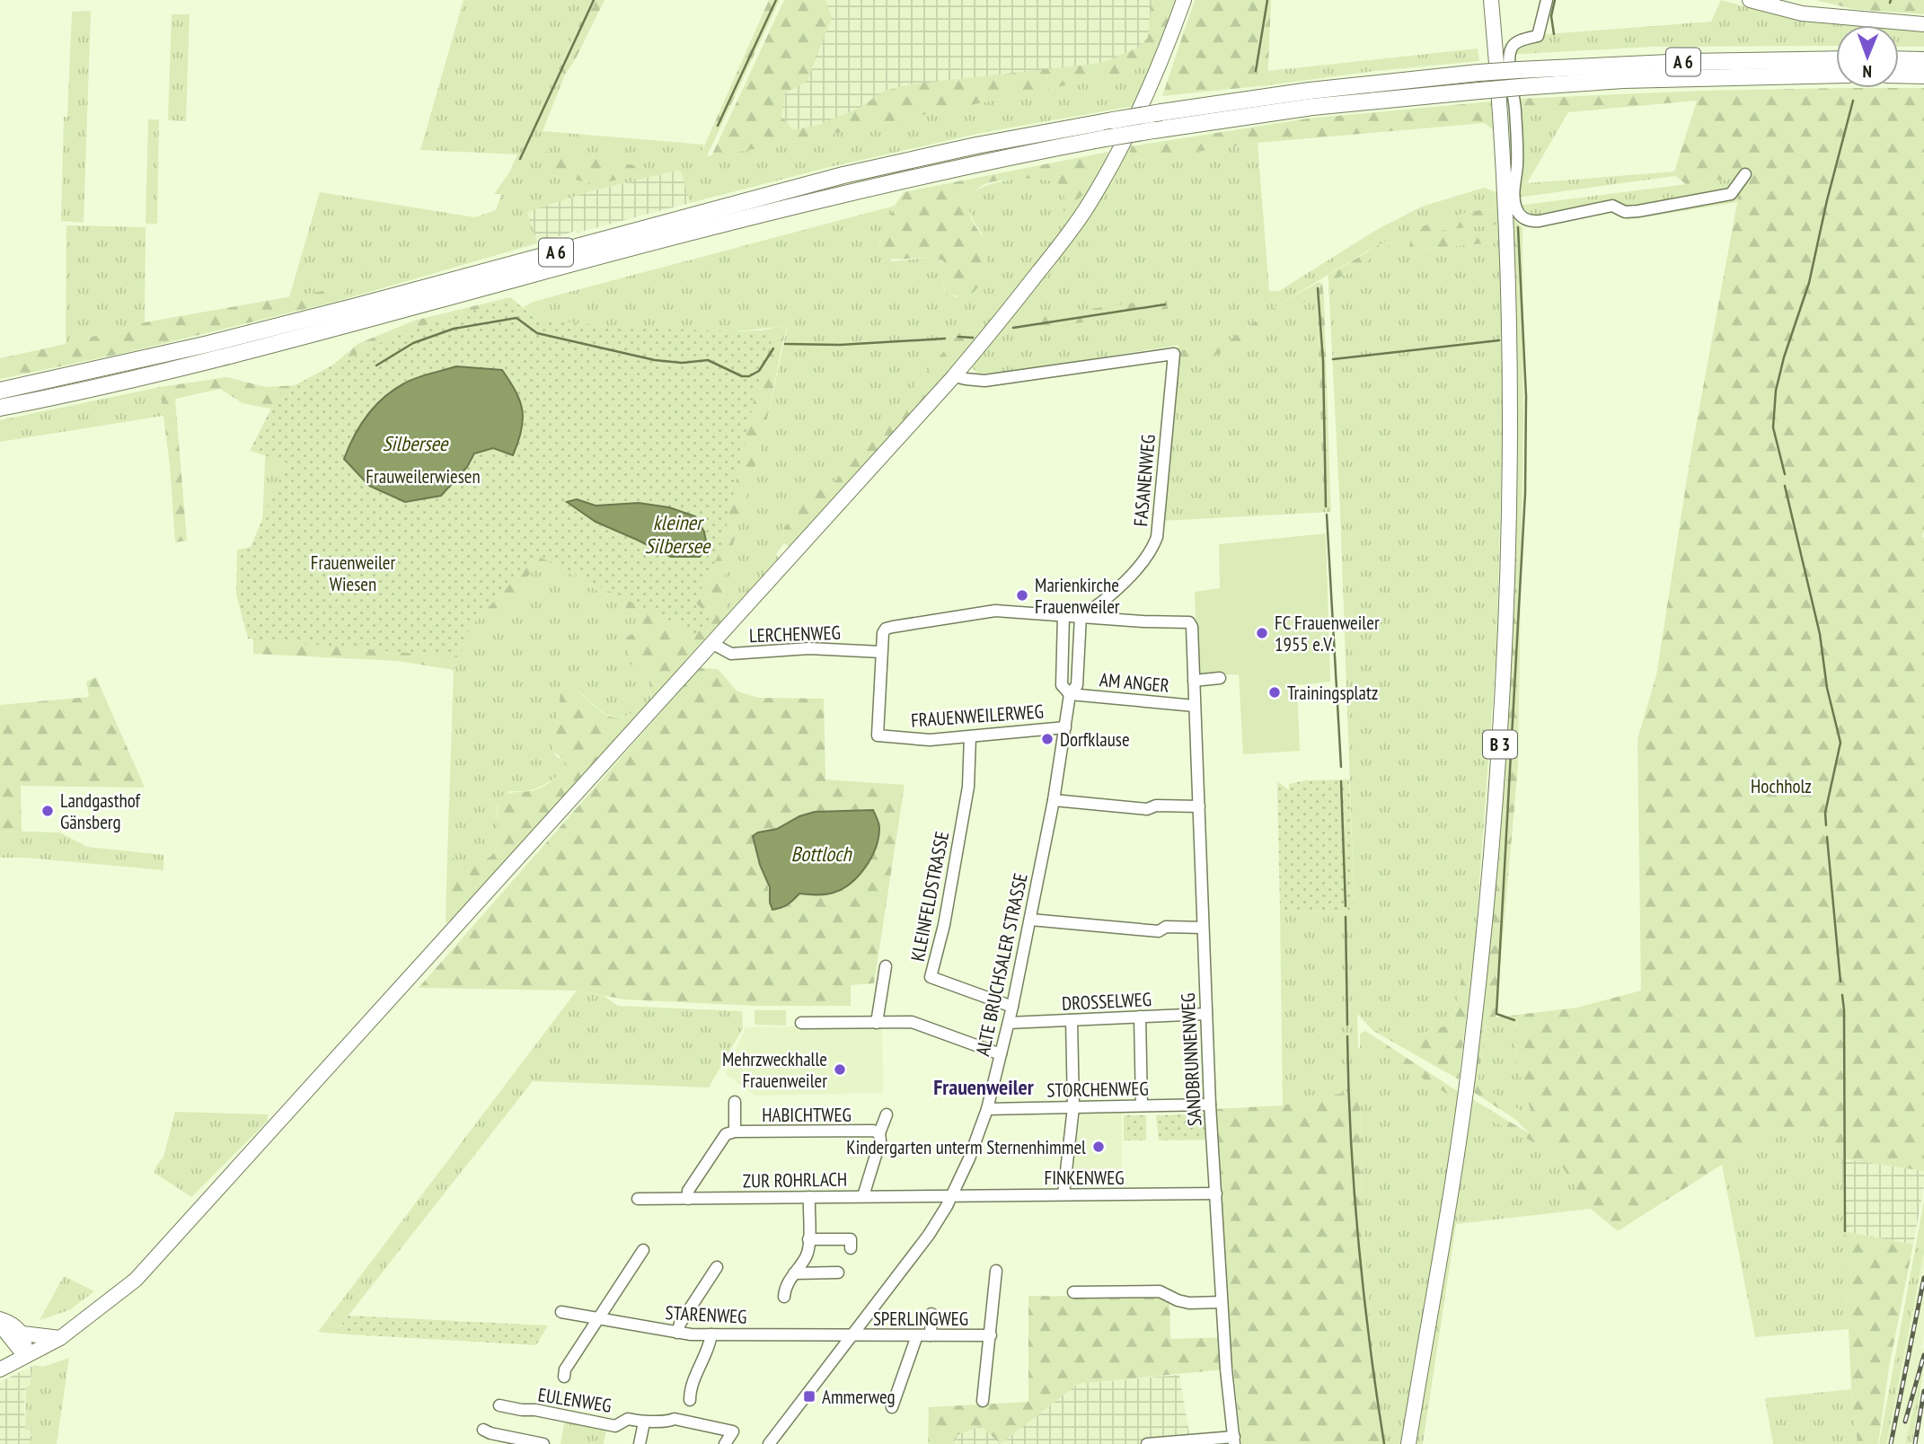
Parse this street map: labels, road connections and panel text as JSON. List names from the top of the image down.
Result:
{
  "streets": {
    "highway": ["A 6"],
    "main road": ["B 3"],
    "street": [
      "FASANENWEG",
      "LERCHENWEG",
      "AM ANGER",
      "FRAUENWEILERWEG",
      "KLEINFELDSTRASSE",
      "ALTE BRUCHSALER STRASSE",
      "DROSSELWEG",
      "SANDBRUNNENWEG",
      "STORCHENWEG",
      "HABICHTWEG",
      "FINKENWEG",
      "ZUR ROHRLACH",
      "STARENWEG",
      "SPERLINGWEG",
      "EULENWEG"
    ]
  },
  "crossings": [
    ["FASANENWEG", "SANDBRUNNENWEG"],
    ["LERCHENWEG", "FRAUENWEILERWEG"],
    ["AM ANGER", "ALTE BRUCHSALER STRASSE"],
    ["AM ANGER", "SANDBRUNNENWEG"],
    ["FRAUENWEILERWEG", "KLEINFELDSTRASSE"],
    ["FRAUENWEILERWEG", "ALTE BRUCHSALER STRASSE"],
    ["KLEINFELDSTRASSE", "ALTE BRUCHSALER STRASSE"],
    ["ALTE BRUCHSALER STRASSE", "DROSSELWEG"],
    ["ALTE BRUCHSALER STRASSE", "STORCHENWEG"],
    ["ALTE BRUCHSALER STRASSE", "FINKENWEG"],
    ["ALTE BRUCHSALER STRASSE", "ZUR ROHRLACH"],
    ["ALTE BRUCHSALER STRASSE", "STARENWEG"],
    ["ALTE BRUCHSALER STRASSE", "SPERLINGWEG"],
    ["DROSSELWEG", "SANDBRUNNENWEG"],
    ["SANDBRUNNENWEG", "STORCHENWEG"],
    ["SANDBRUNNENWEG", "FINKENWEG"],
    ["HABICHTWEG", "ZUR ROHRLACH"],
    ["FINKENWEG", "ZUR ROHRLACH"],
    ["STARENWEG", "SPERLINGWEG"]
  ],
  "districts": ["Frauenweiler"],
  "water": ["Silbersee", "kleiner Silbersee", "Bottloch"],
  "parks": ["Frauweilerwiesen", "Frauenweiler Wiesen", "Hochholz"],
  "places": {
    "other": [
      "Marienkirche Frauenweiler",
      "FC Frauenweiler 1955 e.V.",
      "Trainingsplatz",
      "Dorfklause",
      "Landgasthof Gänsberg",
      "Mehrzweckhalle Frauenweiler",
      "Kindergarten unterm Sternenhimmel"
    ],
    "transit": ["Ammerweg"]
  },
  "north": "bottom"
}
